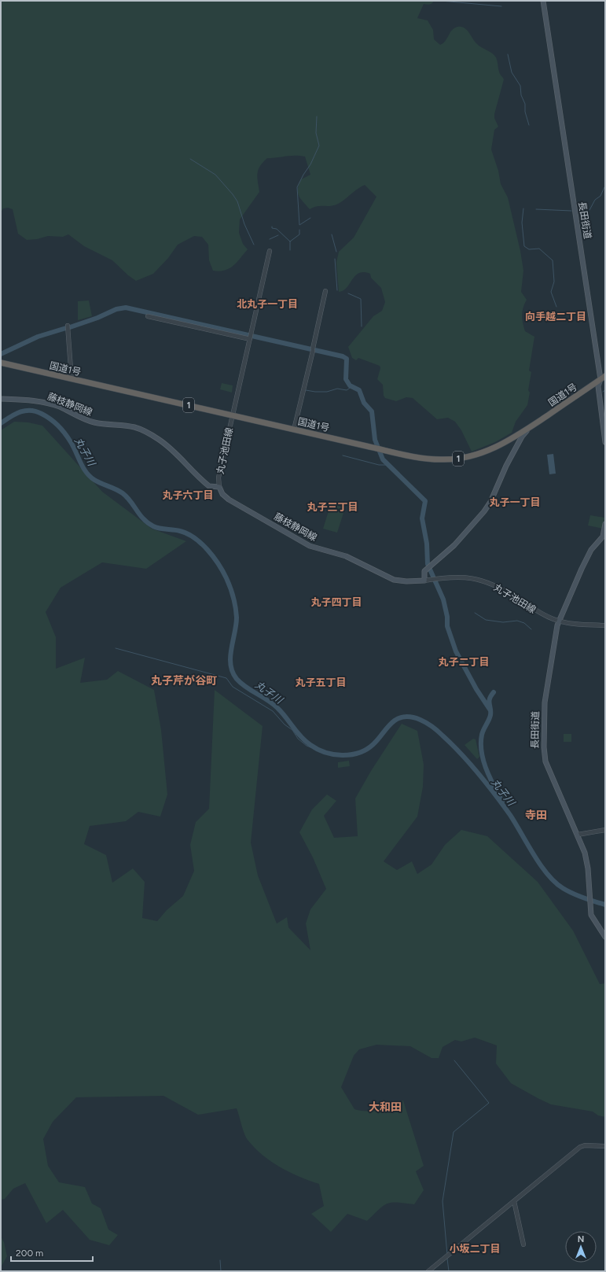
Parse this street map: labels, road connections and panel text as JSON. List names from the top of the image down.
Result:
{
  "streets": {
    "highway": ["国道1号", "1"],
    "main road": ["長田街道", "藤枝静岡線"],
    "street": ["丸子池田線"]
  },
  "crossings": [
    ["長田街道", "国道1号"],
    ["長田街道", "丸子池田線"],
    ["国道1号", "丸子池田線"],
    ["藤枝静岡線", "丸子池田線"]
  ],
  "districts": [
    "北丸子一丁目",
    "向手越二丁目",
    "丸子六丁目",
    "丸子一丁目",
    "丸子三丁目",
    "丸子四丁目",
    "丸子二丁目",
    "丸子芹が谷町",
    "丸子五丁目",
    "寺田",
    "大和田",
    "小坂二丁目"
  ],
  "water": ["丸子川"],
  "scale_bar": "200 m",
  "north": "top"
}
